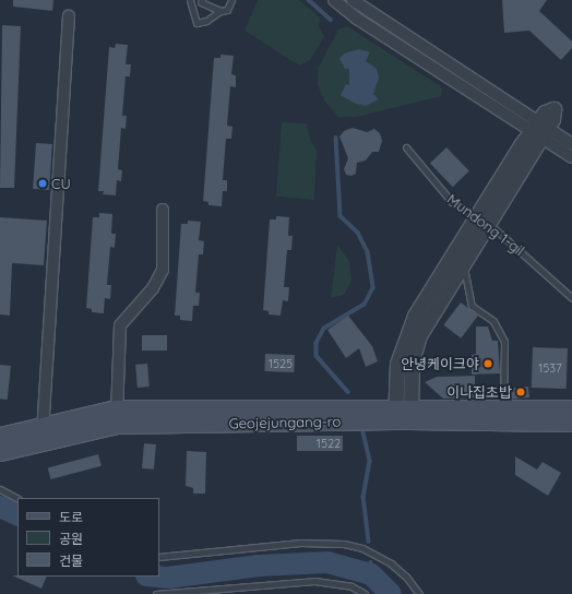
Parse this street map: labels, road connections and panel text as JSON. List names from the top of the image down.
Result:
{
  "streets": {
    "main road": ["Geojejungang-ro"],
    "lane": ["Mundong 1-gil"]
  },
  "places": ["CU", "안녕케이크야", "이나집초밥"],
  "house_numbers": ["1525", "1537", "1522"],
  "legend": ["도로", "공원", "건물"]
}
